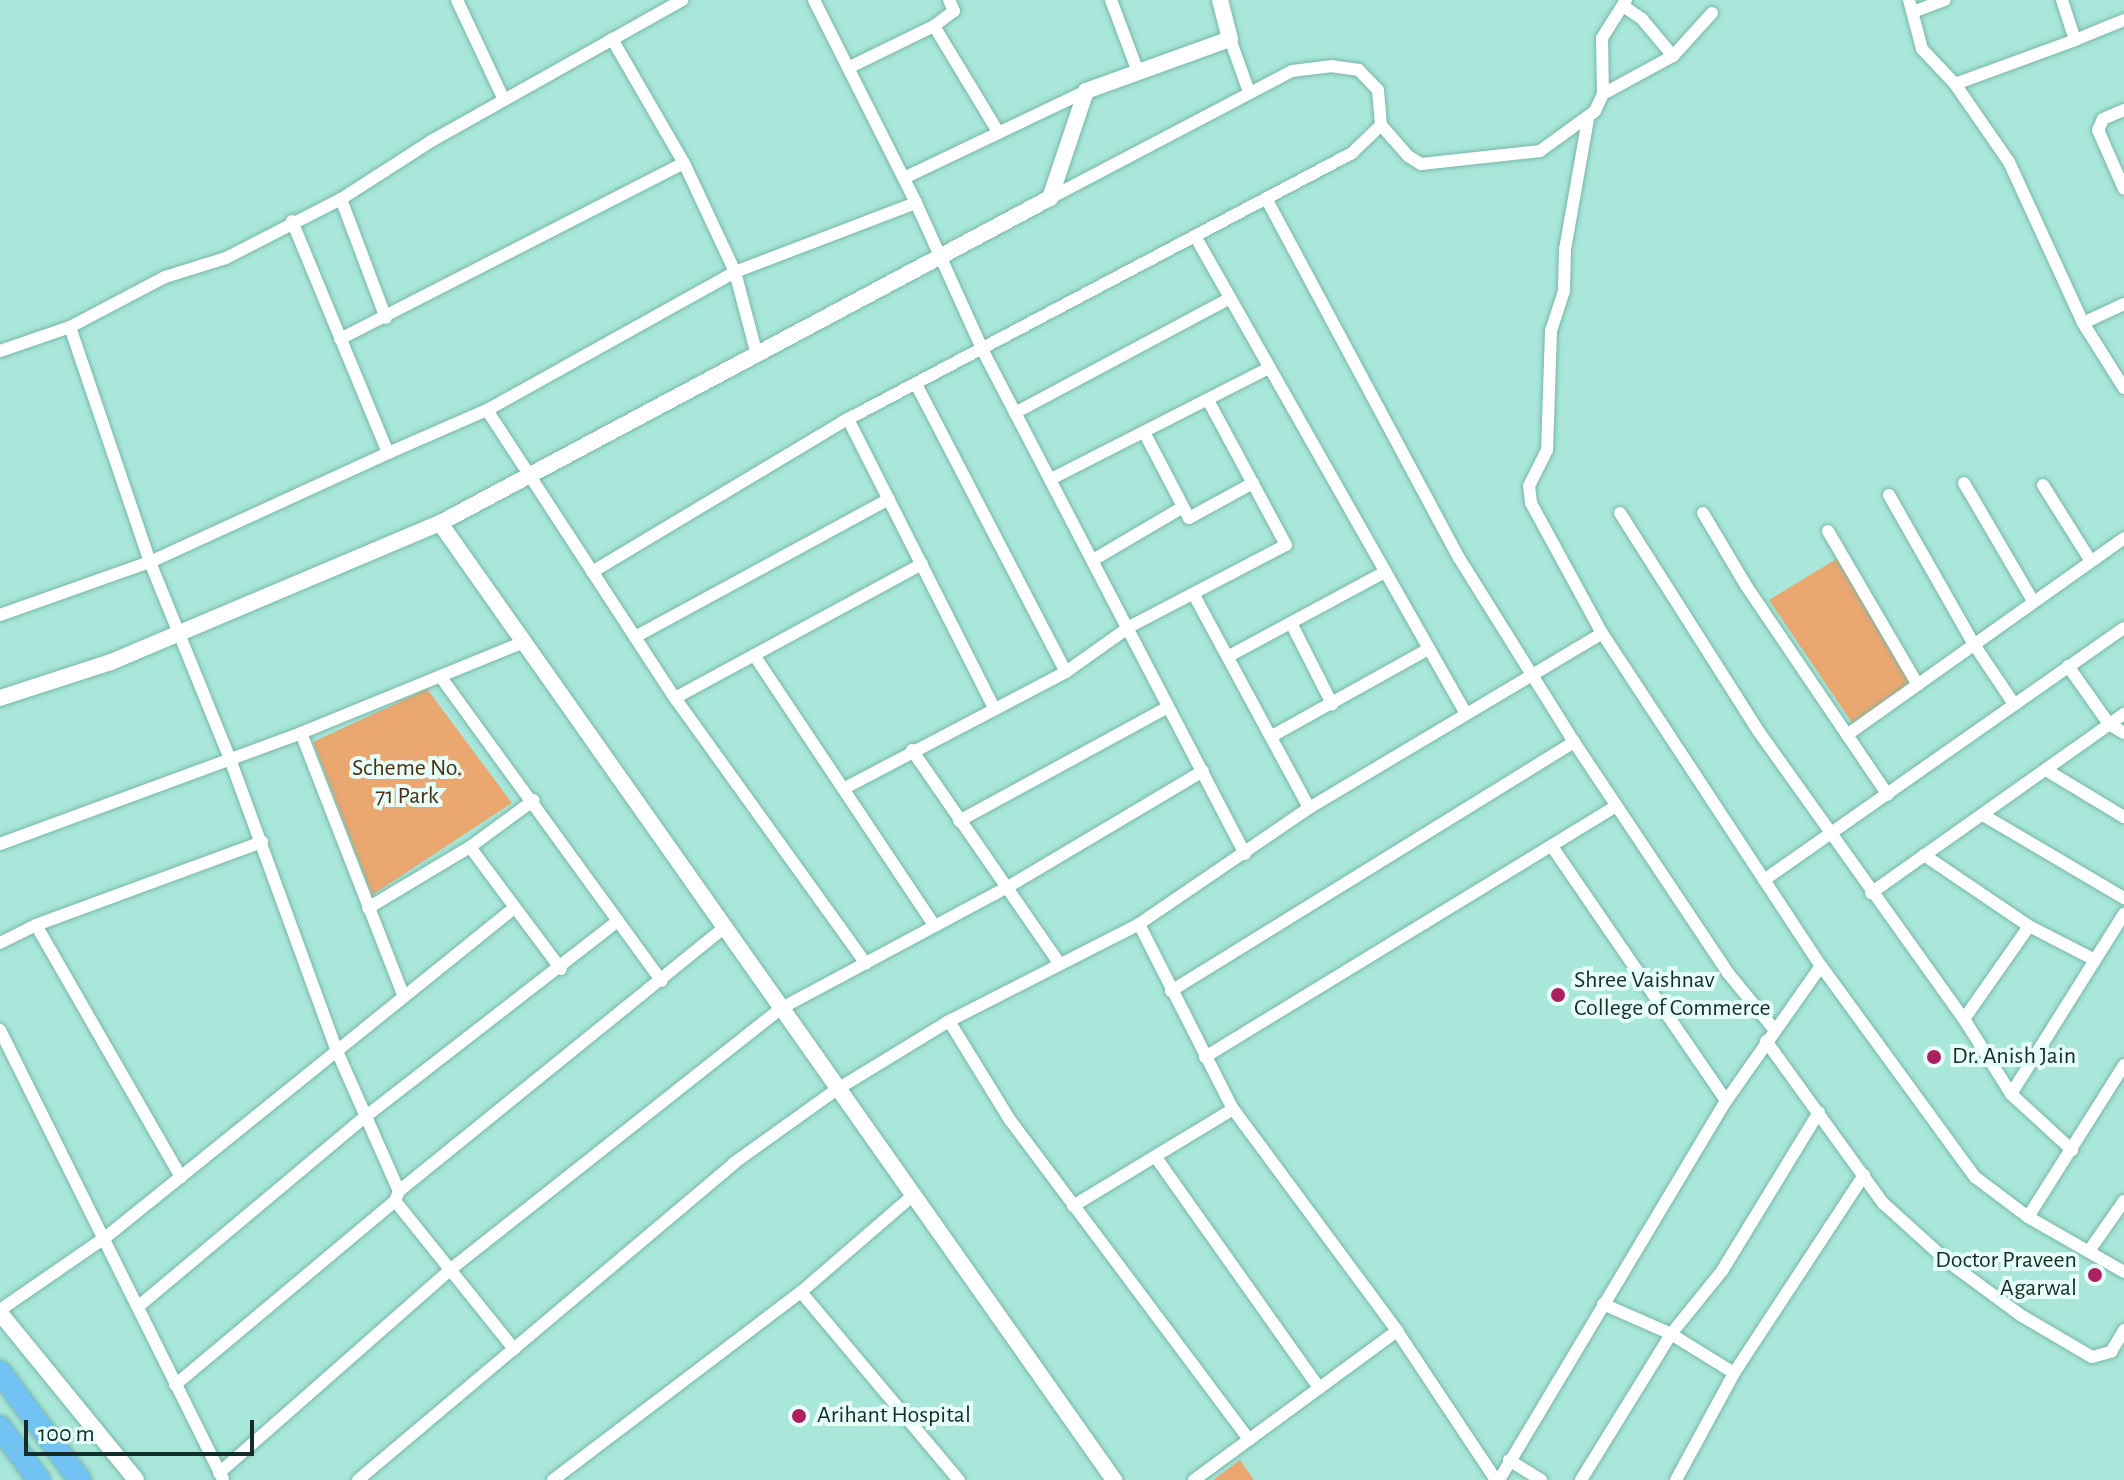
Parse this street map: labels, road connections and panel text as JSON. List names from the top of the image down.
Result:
{
  "parks": ["Scheme No. 71 Park"],
  "places": [
    "Shree Vaishnav College of Commerce",
    "Dr. Anish Jain",
    "Doctor Praveen Agarwal",
    "Arihant Hospital"
  ],
  "scale_bar": "100 m"
}
